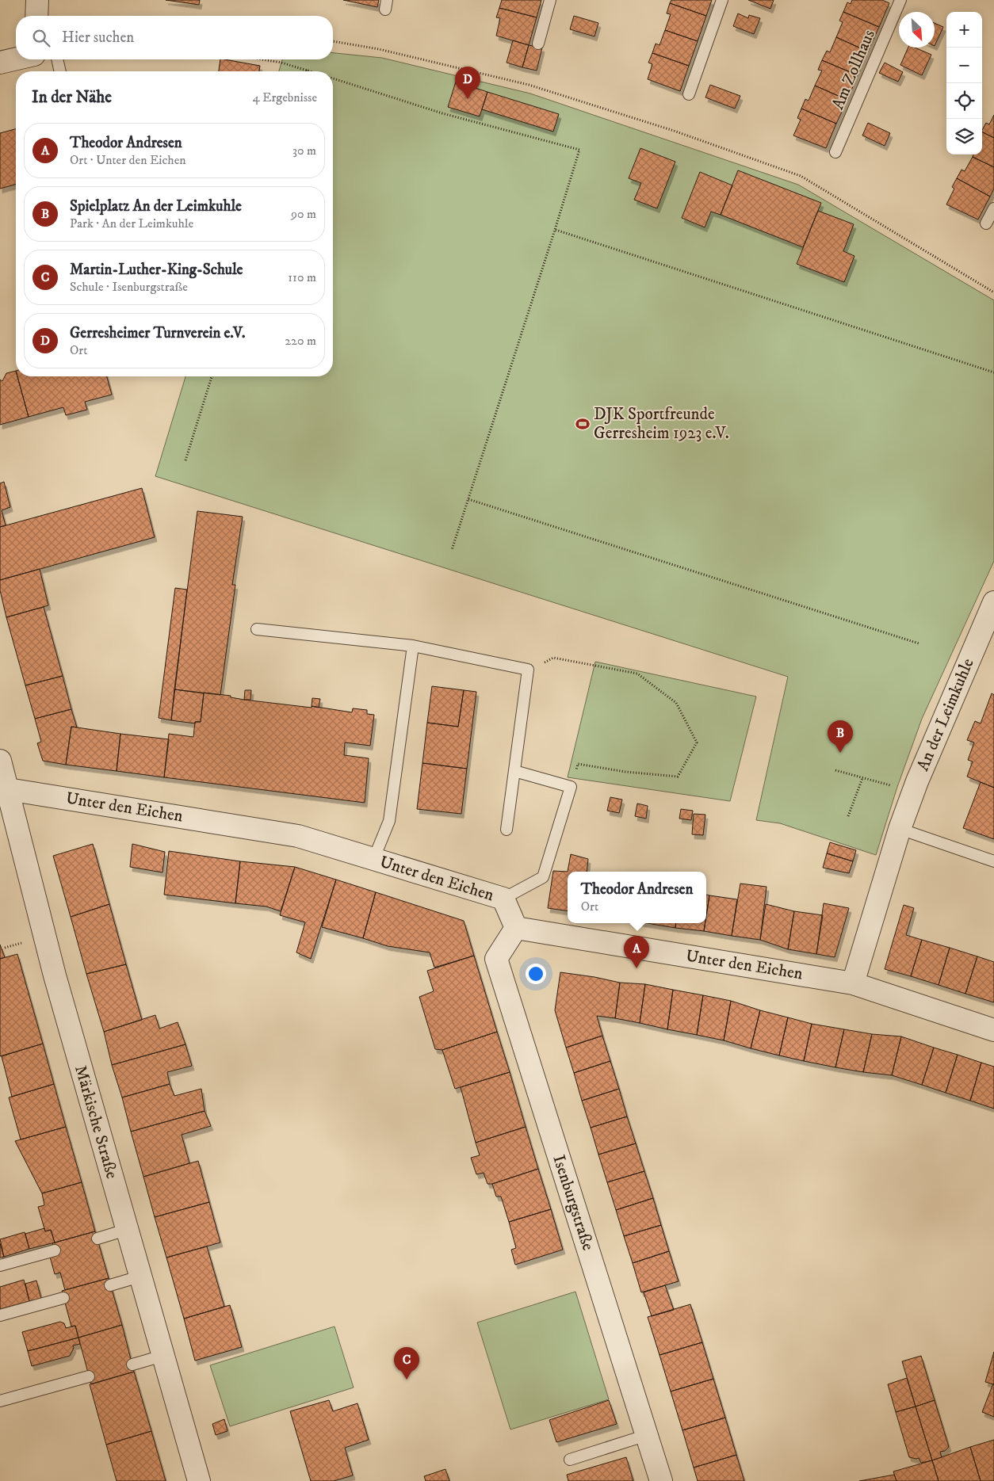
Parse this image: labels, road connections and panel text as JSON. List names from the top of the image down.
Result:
{
  "streets": {
    "street": [
      "An der Leimkuhle",
      "Unter den Eichen",
      "Märkische Straße",
      "Isenburgstraße"
    ],
    "lane": ["Am Zollhaus"]
  },
  "crossings": [
    ["An der Leimkuhle", "Unter den Eichen"],
    ["Unter den Eichen", "Märkische Straße"],
    ["Unter den Eichen", "Isenburgstraße"]
  ],
  "places": {
    "sports": ["DJK Sportfreunde Gerresheim 1923 e.V."]
  },
  "north": "bottom right",
  "page": {
    "map_buttons": ["+", "−"],
    "search": "Hier suchen",
    "pins": [
      "D",
      "B",
      "A",
      "C"
    ],
    "heading": ["In der Nähe", "4 Ergebnisse"],
    "list": [
      {
        "mark": "A",
        "name": "Theodor Andresen",
        "note": "Ort · Unter den Eichen",
        "value": "30 m"
      },
      {
        "mark": "B",
        "name": "Spielplatz An der Leimkuhle",
        "note": "Park · An der Leimkuhle",
        "value": "90 m"
      },
      {
        "mark": "C",
        "name": "Martin-Luther-King-Schule",
        "note": "Schule · Isenburgstraße",
        "value": "110 m"
      },
      {
        "mark": "D",
        "name": "Gerresheimer Turnverein e.V.",
        "note": "Ort",
        "value": "220 m"
      }
    ],
    "popup": ["Theodor Andresen", "Ort"]
  }
}
